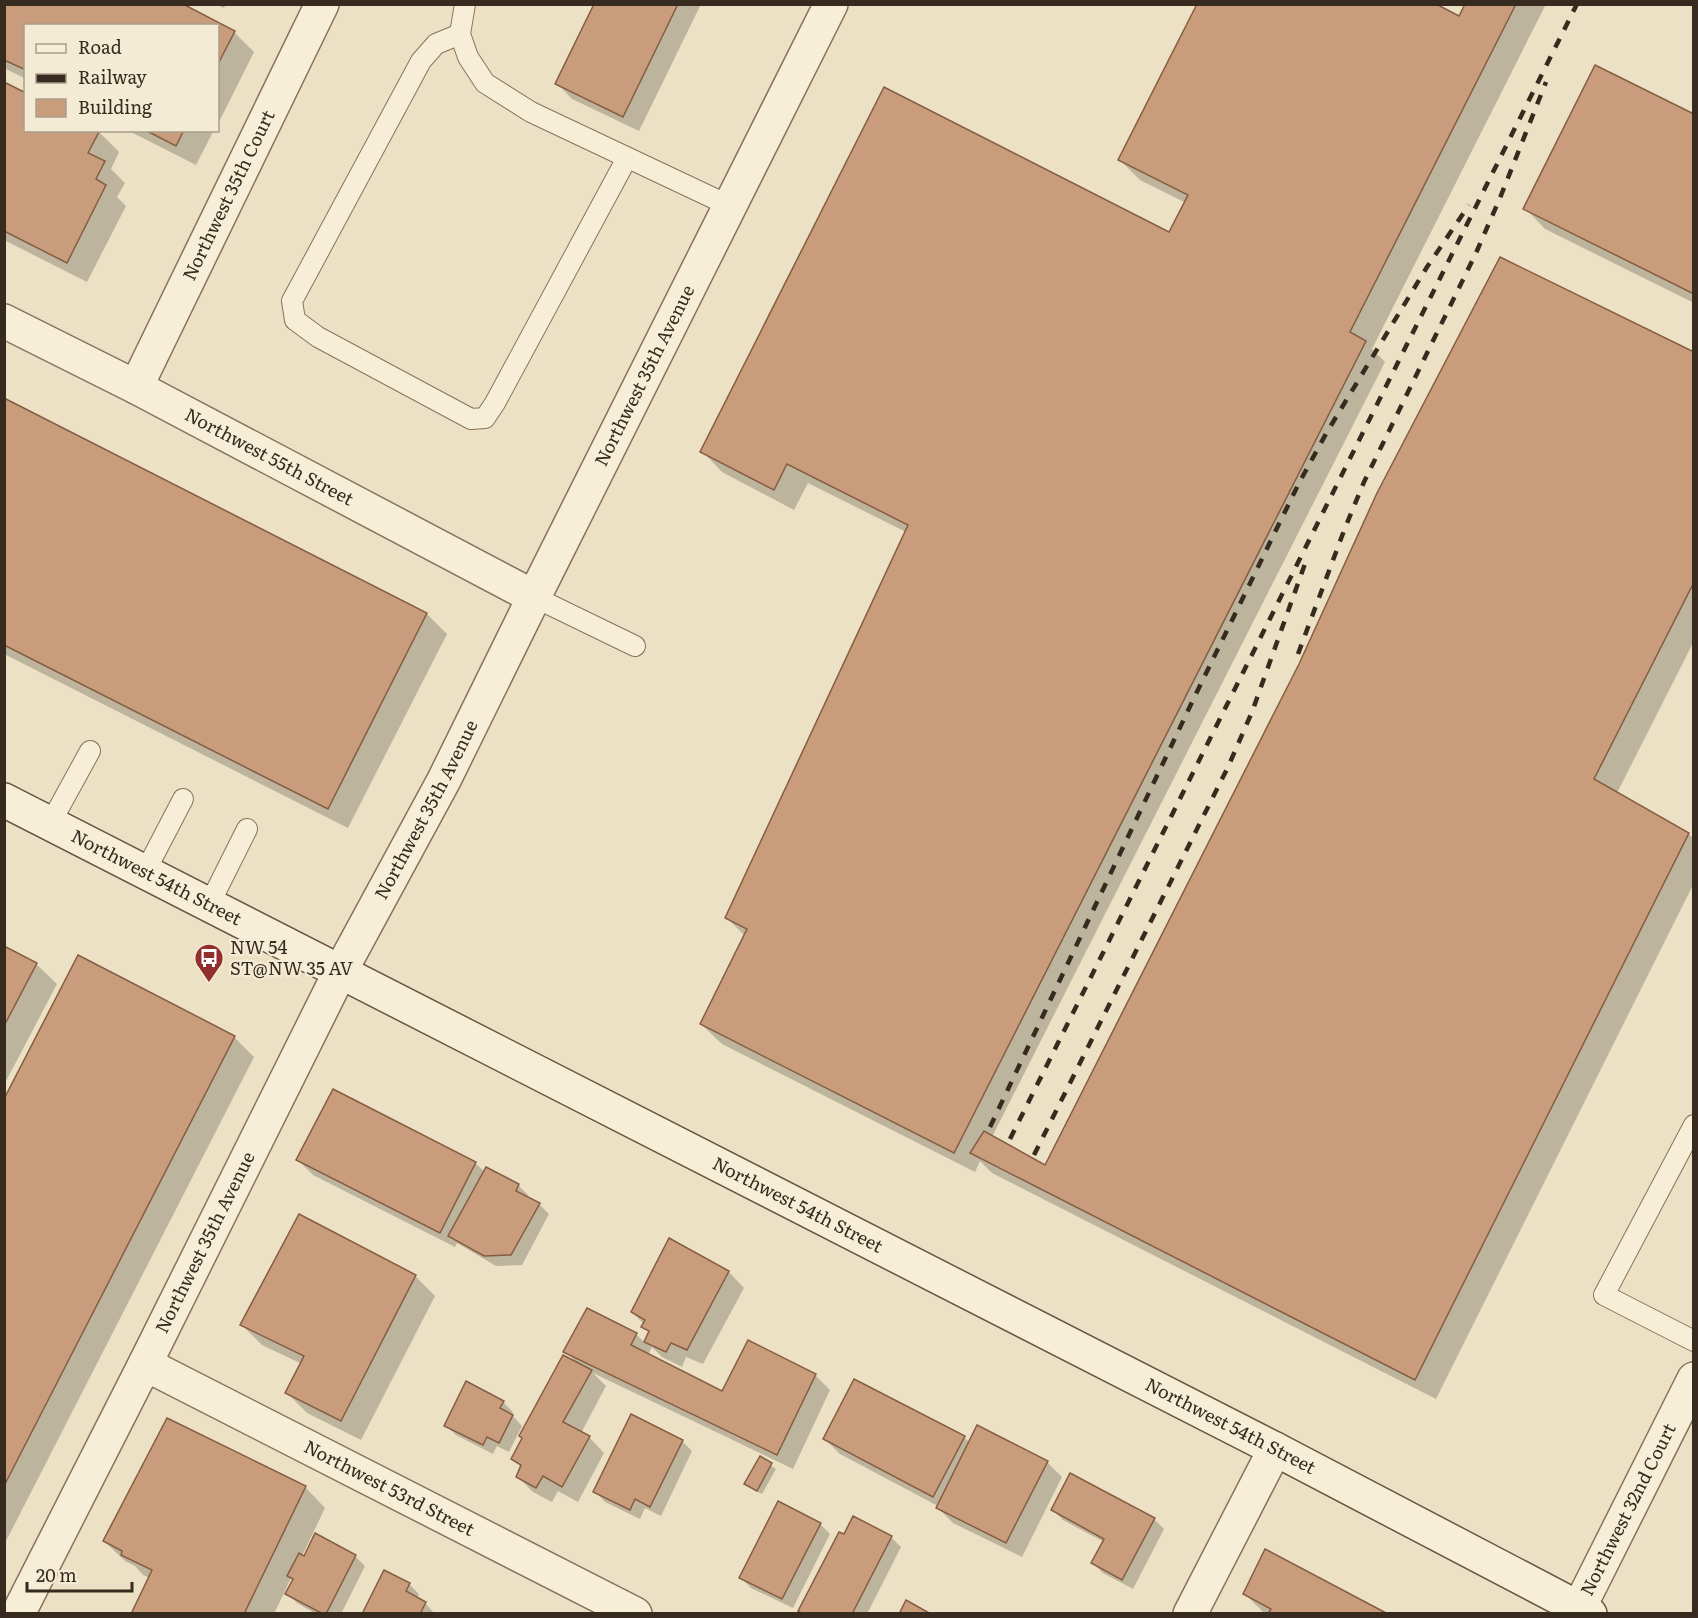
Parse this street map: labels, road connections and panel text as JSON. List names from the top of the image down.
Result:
{
  "streets": {
    "street": [
      "Northwest 35th Court",
      "Northwest 35th Avenue",
      "Northwest 55th Street",
      "Northwest 54th Street",
      "Northwest 53rd Street",
      "Northwest 32nd Court"
    ]
  },
  "crossings": [
    ["Northwest 35th Court", "Northwest 55th Street"],
    ["Northwest 35th Avenue", "Northwest 55th Street"],
    ["Northwest 35th Avenue", "Northwest 54th Street"],
    ["Northwest 35th Avenue", "Northwest 53rd Street"],
    ["Northwest 54th Street", "Northwest 32nd Court"]
  ],
  "places": {
    "bus stop": ["NW 54 ST@NW 35 AV"]
  },
  "legend": ["Road", "Railway", "Building"],
  "scale_bar": "20 m"
}
